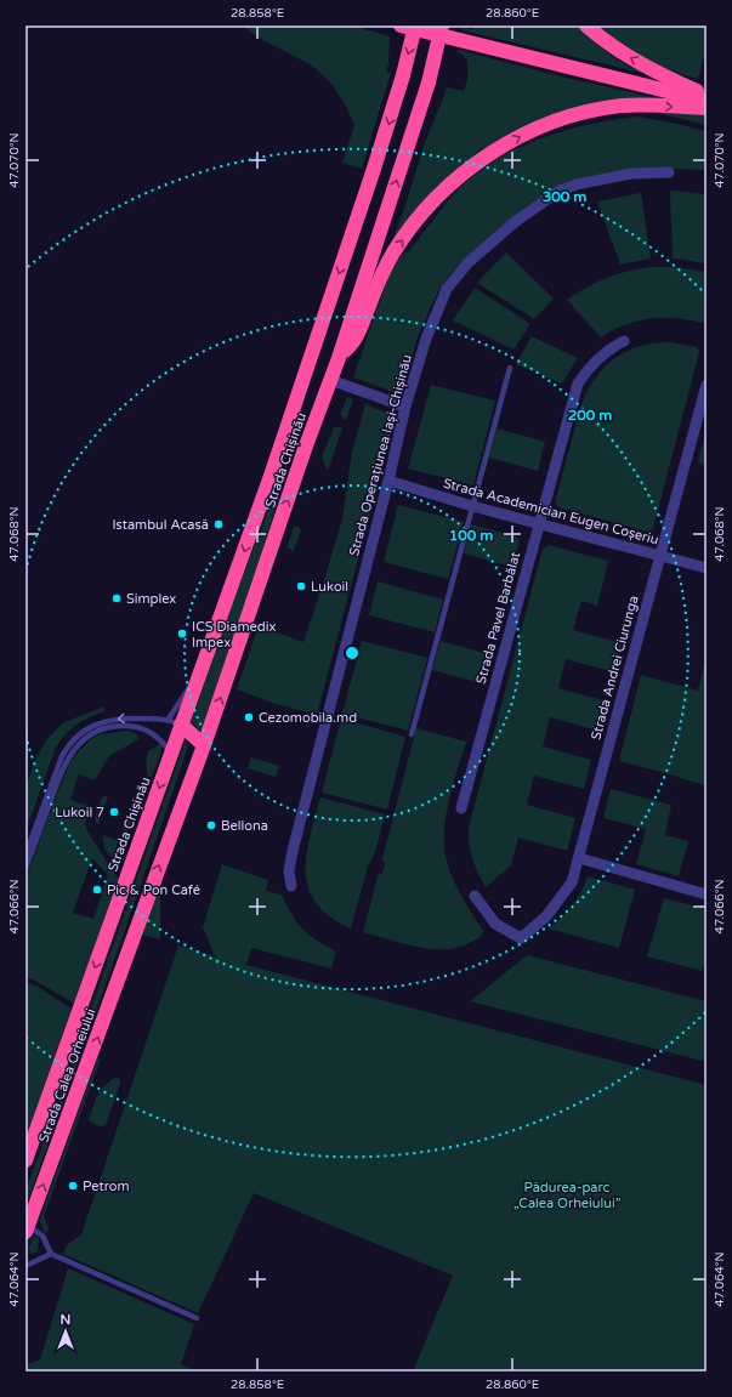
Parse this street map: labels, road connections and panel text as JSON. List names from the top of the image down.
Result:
{
  "streets": {
    "highway": ["Strada Chișinău", "Strada Calea Orheiului"],
    "street": [
      "Strada Operațiunea Iași-Chișinău",
      "Strada Academician Eugen Coșeriu",
      "Strada Pavel Barbălat",
      "Strada Andrei Ciurunga"
    ]
  },
  "crossings": [
    ["Strada Operațiunea Iași-Chișinău", "Strada Academician Eugen Coșeriu"],
    ["Strada Chișinău", "Strada Calea Orheiului"],
    ["Strada Academician Eugen Coșeriu", "Strada Pavel Barbălat"],
    ["Strada Academician Eugen Coșeriu", "Strada Andrei Ciurunga"]
  ],
  "parks": ["Pădurea-parc „Calea Orheiului”"],
  "places": [
    "Istambul Acasă",
    "Lukoil",
    "Simplex",
    "ICS Diamedix Impex",
    "Cezomobila.md",
    "Lukoil 7",
    "Bellona",
    "Pic & Pon Café",
    "Petrom"
  ],
  "north": "top",
  "coordinates": [
    "28.858°E",
    "28.860°E",
    "47.070°N",
    "47.068°N",
    "47.066°N",
    "47.064°N"
  ],
  "rings": ["300 m", "200 m", "100 m"]
}
